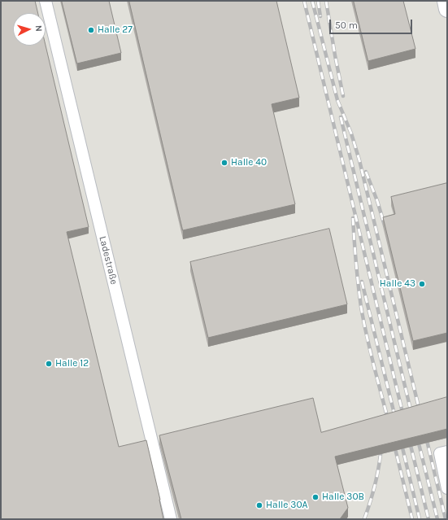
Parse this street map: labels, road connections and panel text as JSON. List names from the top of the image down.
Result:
{
  "streets": {
    "street": ["Ladestraße"]
  },
  "places": [
    "Halle 27",
    "Halle 40",
    "Halle 43",
    "Halle 12",
    "Halle 30B",
    "Halle 30A"
  ],
  "scale_bar": "50 m",
  "north": "right"
}
